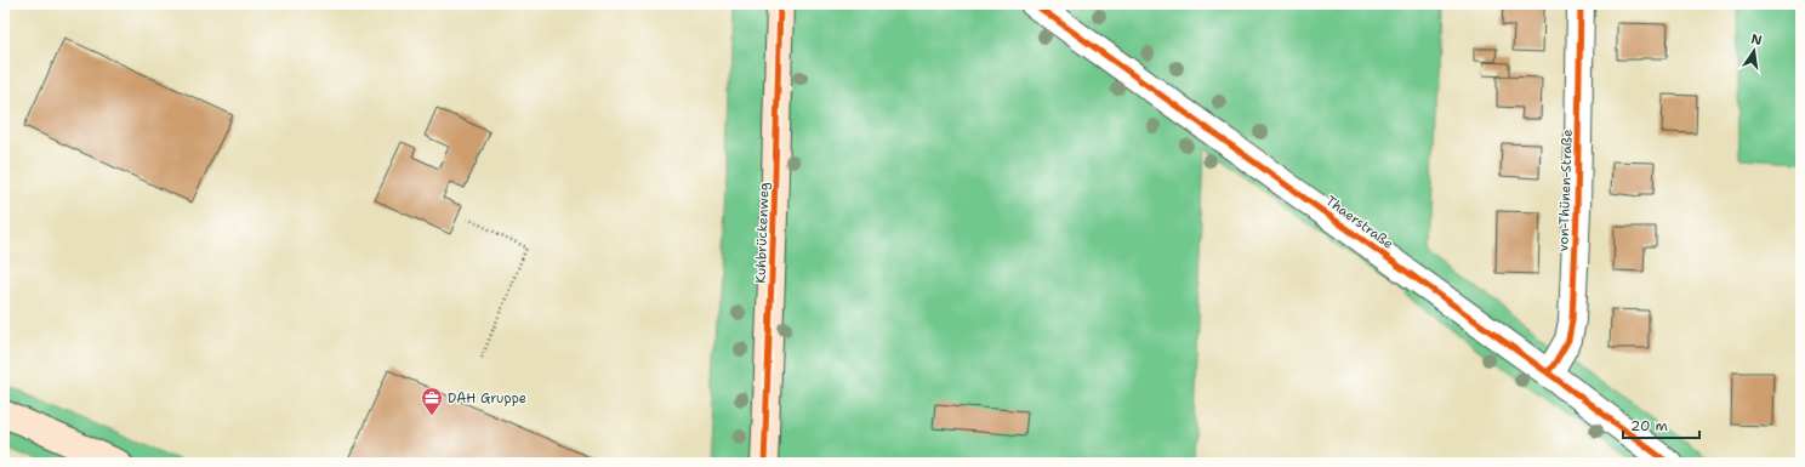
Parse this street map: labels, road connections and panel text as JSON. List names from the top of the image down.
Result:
{
  "streets": {
    "street": ["von-Thünen-Straße", "Thaerstraße", "Kuhbrückenweg"]
  },
  "crossings": [
    ["von-Thünen-Straße", "Thaerstraße"]
  ],
  "places": {
    "office": ["DAH Gruppe"]
  },
  "scale_bar": "20 m",
  "north": "top"
}
